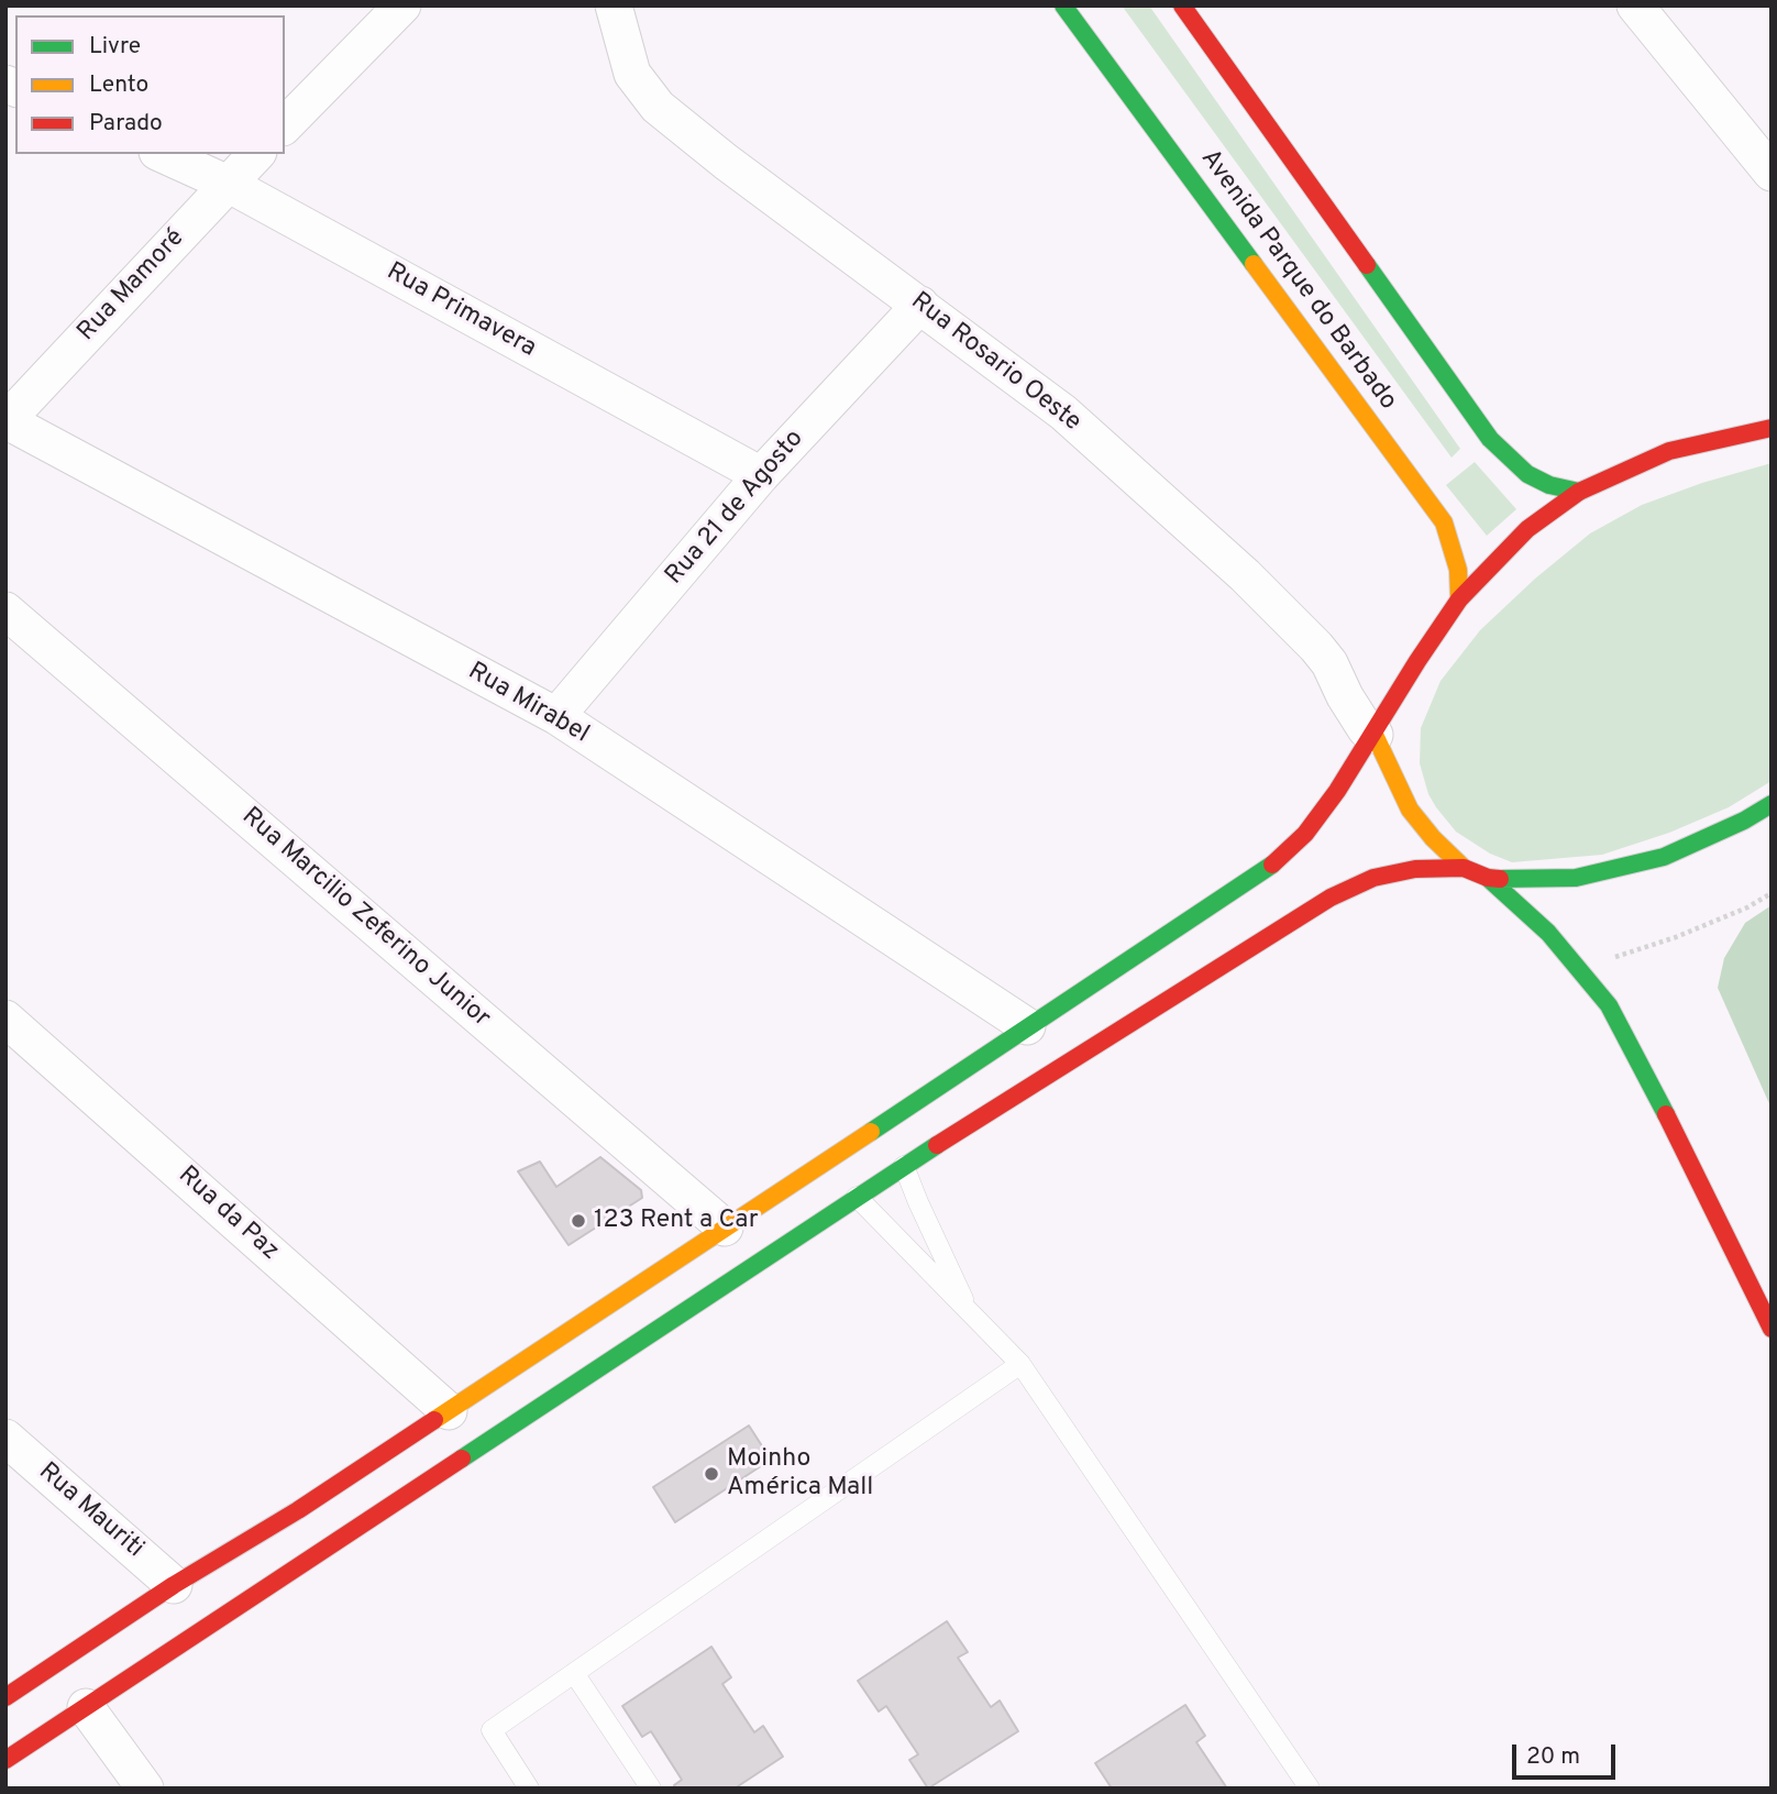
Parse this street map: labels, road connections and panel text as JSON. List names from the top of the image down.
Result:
{
  "streets": {
    "main road": ["Avenida Parque do Barbado"],
    "street": [
      "Rua Mamoré",
      "Rua Primavera",
      "Rua Rosario Oeste",
      "Rua 21 de Agosto",
      "Rua Mirabel",
      "Rua Marcilio Zeferino Junior",
      "Rua da Paz",
      "Rua Mauriti"
    ]
  },
  "crossings": [
    ["Rua Mamoré", "Rua Primavera"],
    ["Rua Mamoré", "Rua Mirabel"],
    ["Rua Primavera", "Rua 21 de Agosto"],
    ["Rua Rosario Oeste", "Rua 21 de Agosto"],
    ["Rua 21 de Agosto", "Rua Mirabel"]
  ],
  "places": ["123 Rent a Car", "Moinho América Mall"],
  "legend": ["Livre", "Lento", "Parado"],
  "scale_bar": "20 m"
}
